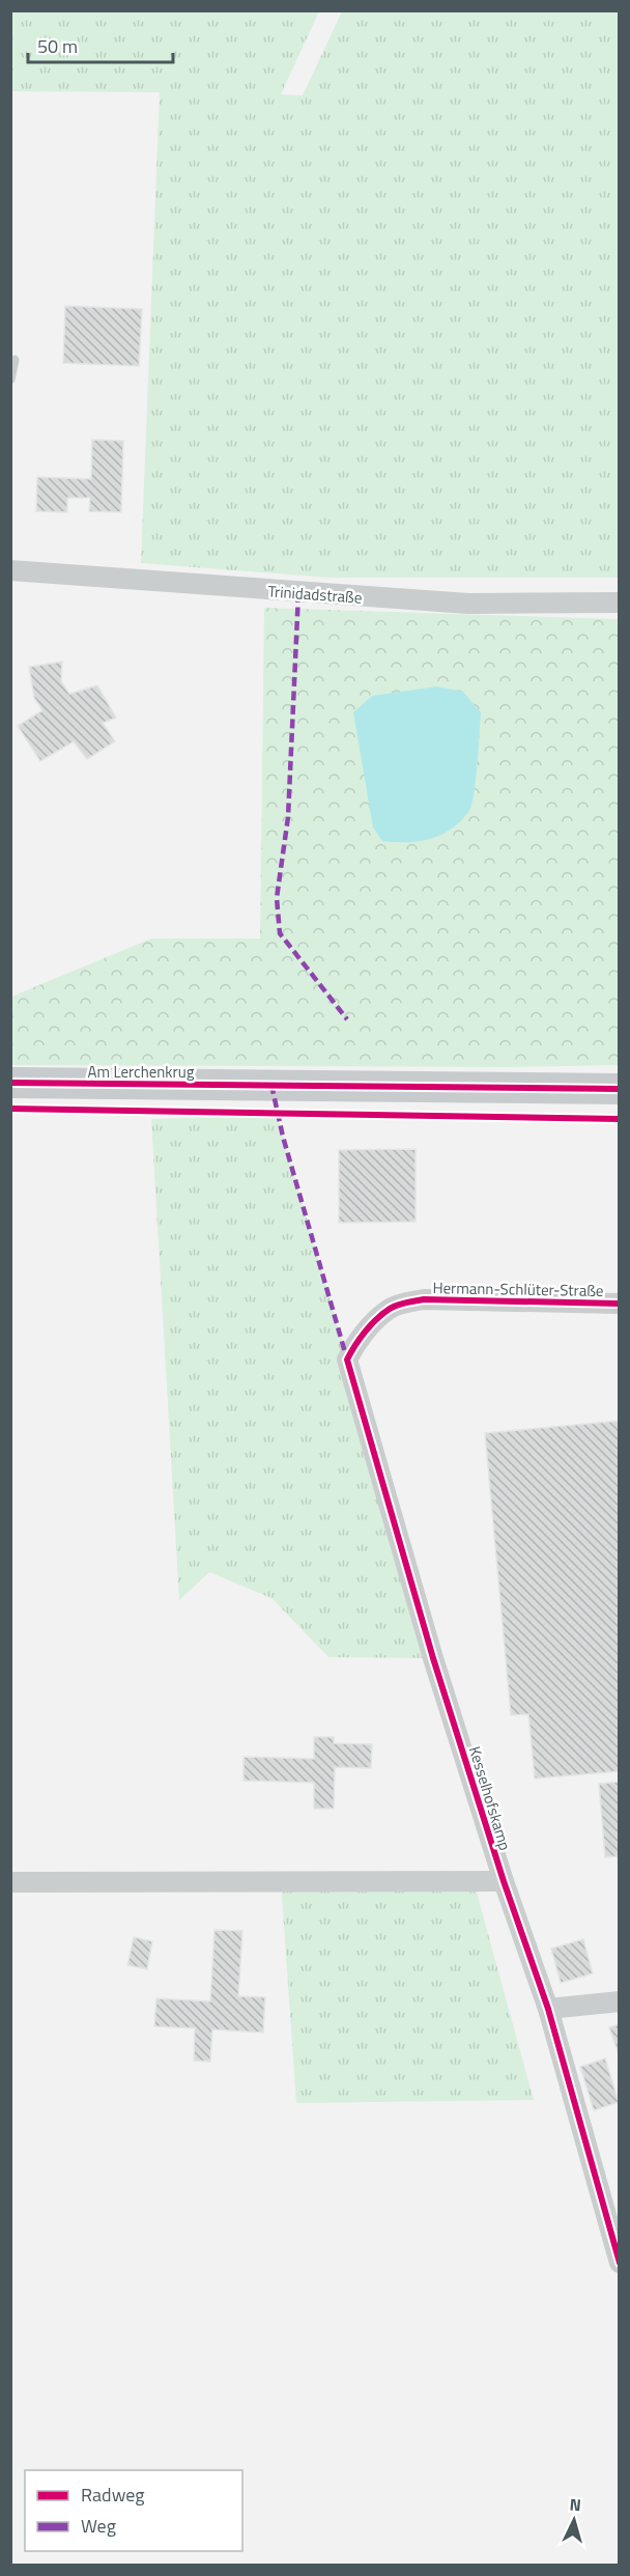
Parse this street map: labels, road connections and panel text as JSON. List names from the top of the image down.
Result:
{
  "streets": {
    "main road": ["Am Lerchenkrug"],
    "street": ["Trinidadstraße", "Hermann-Schlüter-Straße", "Kesselhofskamp"]
  },
  "crossings": [
    ["Hermann-Schlüter-Straße", "Kesselhofskamp"]
  ],
  "legend": ["Radweg", "Weg"],
  "scale_bar": "50 m",
  "north": "top"
}
